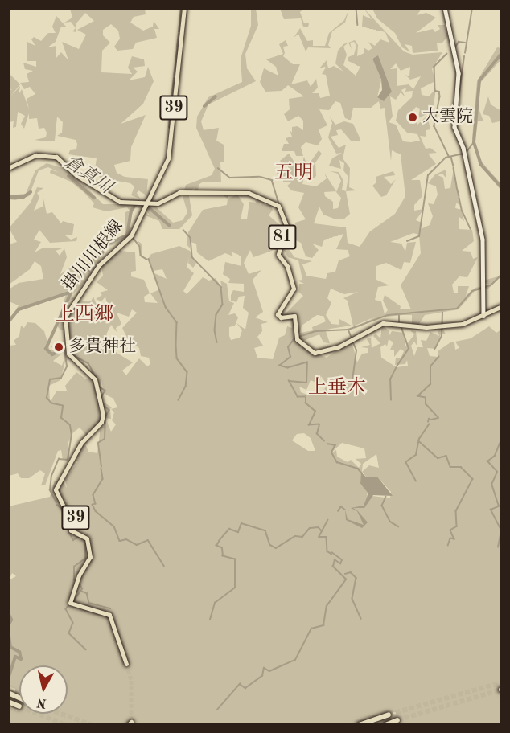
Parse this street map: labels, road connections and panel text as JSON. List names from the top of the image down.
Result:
{
  "streets": {
    "main road": ["39", "81", "掛川川根線"]
  },
  "crossings": [
    ["81", "掛川川根線"]
  ],
  "districts": ["五明", "上西郷", "上垂木"],
  "water": ["倉真川"],
  "places": ["大雲院", "多貴神社"],
  "north": "bottom"
}
